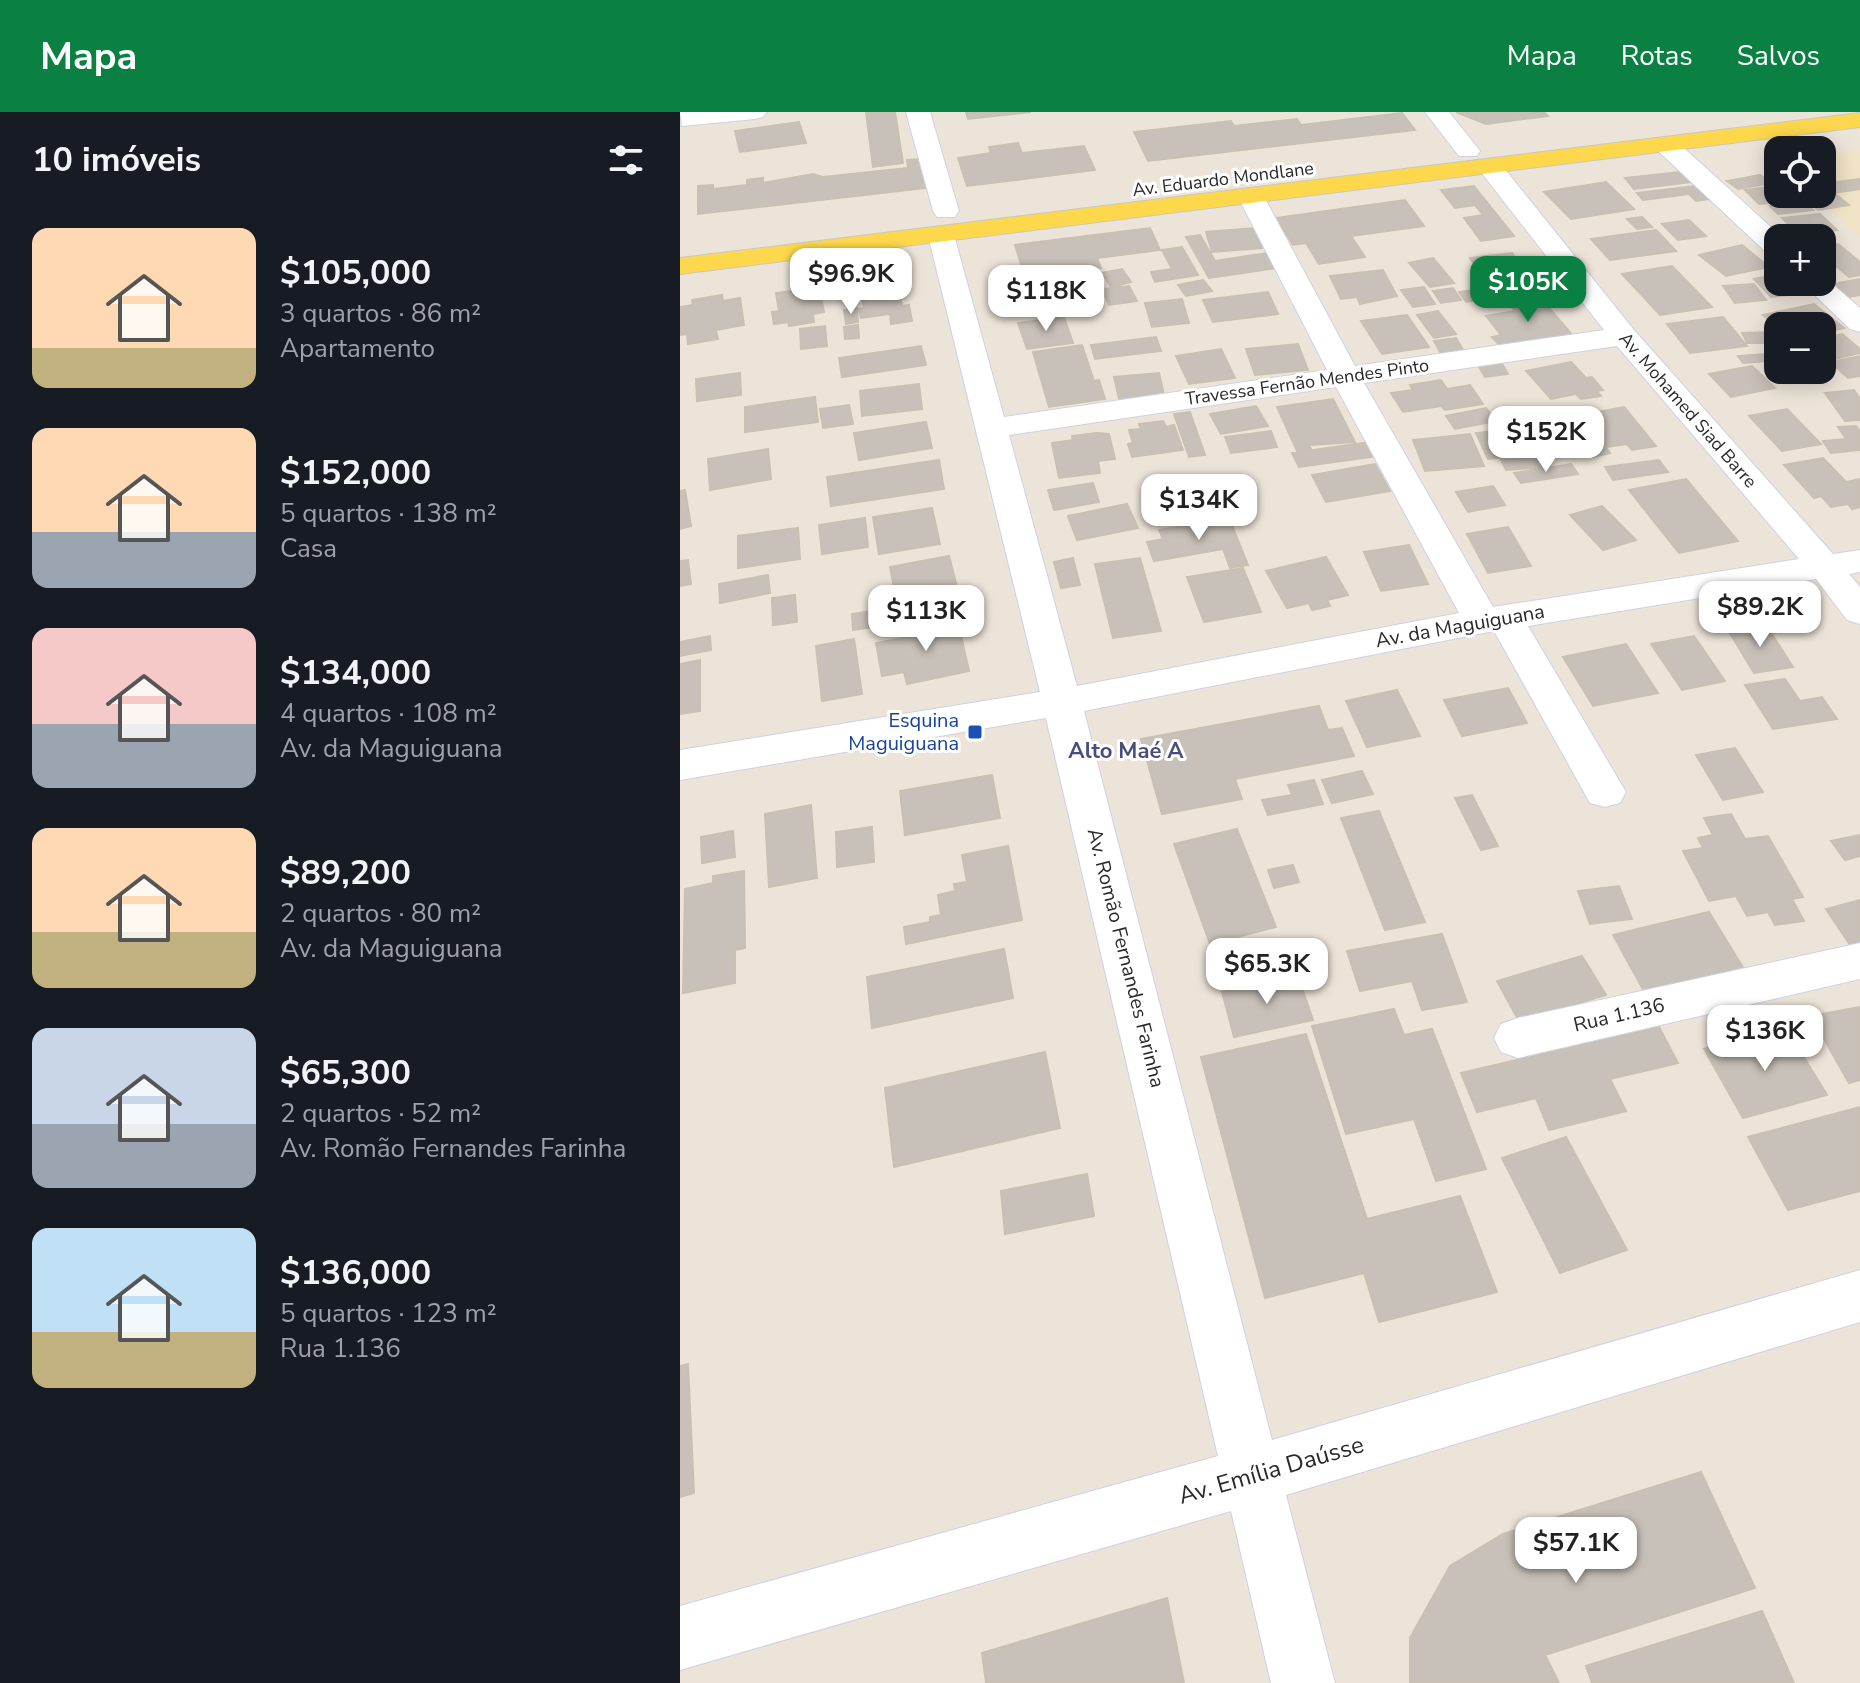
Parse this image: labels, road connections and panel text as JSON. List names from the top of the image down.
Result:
{
  "streets": {
    "main road": ["Av. Eduardo Mondlane"],
    "street": [
      "Travessa Fernão Mendes Pinto",
      "Av. Mohamed Siad Barre",
      "Av. da Maguiguana",
      "Av. Romão Fernandes Farinha",
      "Rua 1.136",
      "Av. Emília Daússe"
    ]
  },
  "crossings": [
    ["Av. Eduardo Mondlane", "Av. Mohamed Siad Barre"],
    ["Av. Eduardo Mondlane", "Av. Romão Fernandes Farinha"],
    ["Travessa Fernão Mendes Pinto", "Av. Mohamed Siad Barre"],
    ["Travessa Fernão Mendes Pinto", "Av. Romão Fernandes Farinha"],
    ["Av. Mohamed Siad Barre", "Av. da Maguiguana"],
    ["Av. da Maguiguana", "Av. Romão Fernandes Farinha"],
    ["Av. Romão Fernandes Farinha", "Av. Emília Daússe"]
  ],
  "districts": ["Alto Maé A"],
  "places": {
    "transit": ["Esquina Maguiguana"]
  },
  "page": {
    "header": "Mapa",
    "nav": ["Mapa", "Rotas", "Salvos"],
    "heading": "10 imóveis",
    "map_buttons": ["+", "−"],
    "list": [
      {
        "name": "$105,000",
        "note": "3 quartos · 86 m² · Apartamento"
      },
      {
        "name": "$152,000",
        "note": "5 quartos · 138 m² · Casa"
      },
      {
        "name": "$134,000",
        "note": "4 quartos · 108 m² · Av. da Maguiguana"
      },
      {
        "name": "$89,200",
        "note": "2 quartos · 80 m² · Av. da Maguiguana"
      },
      {
        "name": "$65,300",
        "note": "2 quartos · 52 m² · Av. Romão Fernandes Farinha"
      },
      {
        "name": "$136,000",
        "note": "5 quartos · 123 m² · Rua 1.136"
      }
    ],
    "price": [
      "$96.9K",
      "$105K",
      "$118K",
      "$152K",
      "$134K",
      "$89.2K",
      "$113K",
      "$65.3K",
      "$136K",
      "$57.1K"
    ]
  }
}
